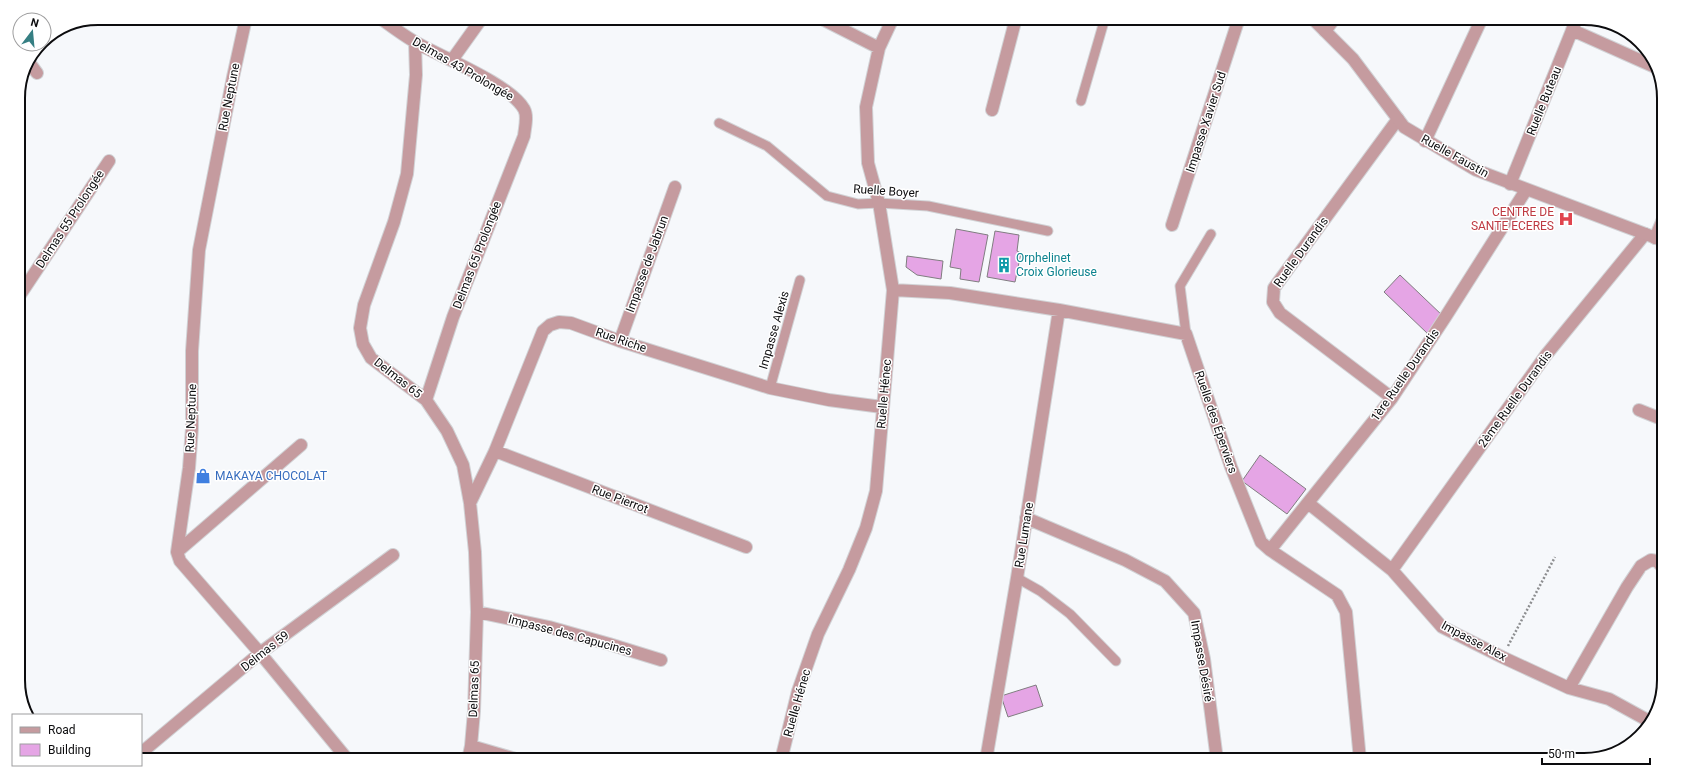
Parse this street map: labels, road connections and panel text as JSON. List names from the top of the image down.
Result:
{
  "streets": {
    "street": [
      "Delmas 43 Prolongée",
      "Rue Neptune",
      "Ruelle Buteau",
      "Impasse Xavier Sud",
      "Ruelle Faustin",
      "Delmas 55 Prolongée",
      "Ruelle Durandis",
      "Delmas 65 Prolongée",
      "Impasse de Jabrun",
      "Rue Riche",
      "1ère Ruelle Durandis",
      "Delmas 65",
      "Ruelle Hénec",
      "2ème Ruelle Durandis",
      "Ruelle des Éperviers",
      "Rue Pierrot",
      "Rue Lumane",
      "Impasse des Capucines",
      "Impasse Alex",
      "Delmas 59",
      "Impasse Désiré"
    ],
    "lane": ["Ruelle Boyer", "Impasse Alexis"]
  },
  "crossings": [
    ["Delmas 43 Prolongée", "Delmas 65 Prolongée"],
    ["Delmas 43 Prolongée", "Delmas 65"],
    ["Ruelle Buteau", "Ruelle Faustin"],
    ["Ruelle Faustin", "Ruelle Durandis"],
    ["Ruelle Faustin", "1ère Ruelle Durandis"],
    ["Ruelle Faustin", "2ème Ruelle Durandis"],
    ["Ruelle Boyer", "Ruelle Hénec"],
    ["Ruelle Durandis", "1ère Ruelle Durandis"],
    ["Delmas 65 Prolongée", "Delmas 65"],
    ["Impasse de Jabrun", "Rue Riche"],
    ["Impasse Alexis", "Rue Riche"],
    ["Rue Riche", "Delmas 65"],
    ["Rue Riche", "Ruelle Hénec"],
    ["Rue Riche", "Rue Pierrot"],
    ["1ère Ruelle Durandis", "Ruelle des Éperviers"],
    ["1ère Ruelle Durandis", "Impasse Alex"],
    ["Delmas 65", "Impasse des Capucines"],
    ["2ème Ruelle Durandis", "Impasse Alex"],
    ["Rue Lumane", "Impasse Désiré"]
  ],
  "places": {
    "hospital": ["CENTRE DE SANTE ECERES"],
    "building": ["Orphelinet Croix Glorieuse"],
    "shop": ["MAKAYA CHOCOLAT"]
  },
  "legend": ["Road", "Building"],
  "scale_bar": "50 m",
  "north": "top"
}
